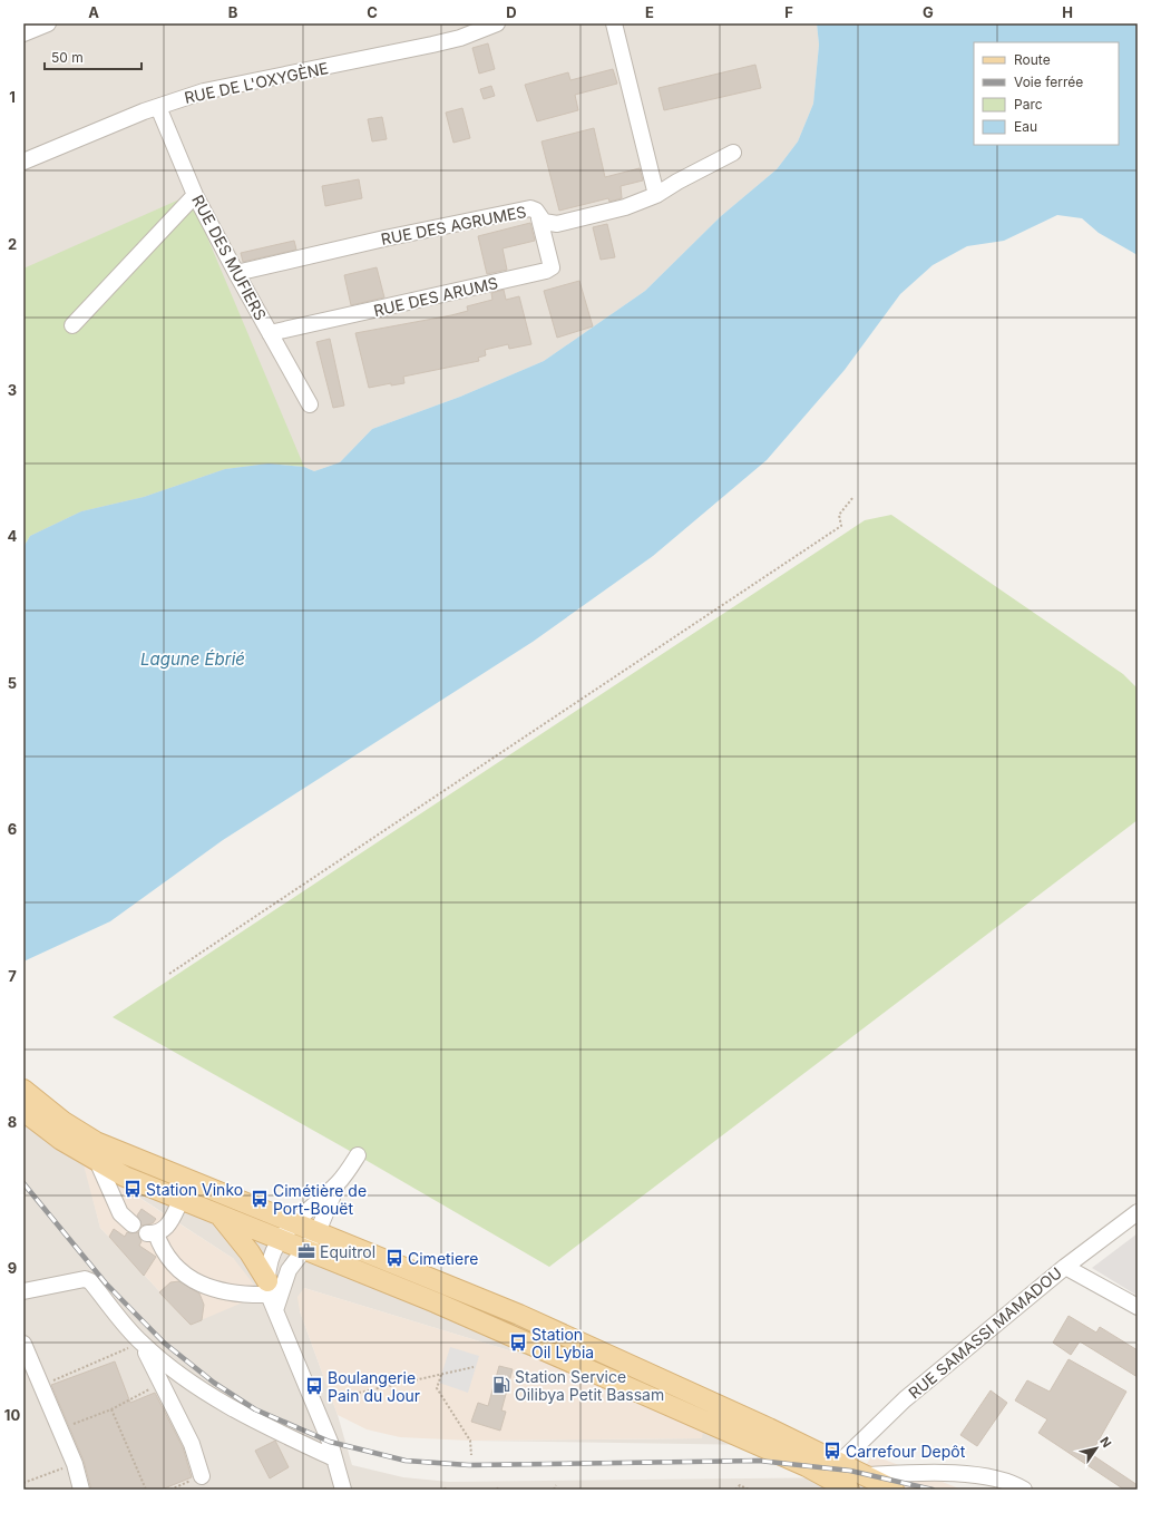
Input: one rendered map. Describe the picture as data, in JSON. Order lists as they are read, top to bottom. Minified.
{"streets":{"street":["RUE DE L'OXYGÈNE","RUE DES AGRUMES","RUE DES MUFIERS","RUE DES ARUMS","RUE SAMASSI MAMADOU"]},"crossings":[["RUE DE L'OXYGÈNE","RUE DES MUFIERS"],["RUE DES AGRUMES","RUE DES MUFIERS"],["RUE DES AGRUMES","RUE DES ARUMS"],["RUE DES MUFIERS","RUE DES ARUMS"]],"water":["Lagune Ébrié"],"places":{"bus stop":["Station Vinko","Cimétière de Port-Bouët","Cimetiere","Station Oil Lybia","Boulangerie Pain du Jour","Carrefour Depôt"],"office":["Equitrol"],"fuel station":["Station Service Oilibya Petit Bassam"]},"legend":["Route","Voie ferrée","Parc","Eau"],"scale_bar":"50 m","north":"top right","grid":{"columns":["A","B","C","D","E","F","G","H"],"rows":["1","2","3","4","5","6","7","8","9","10"]}}
